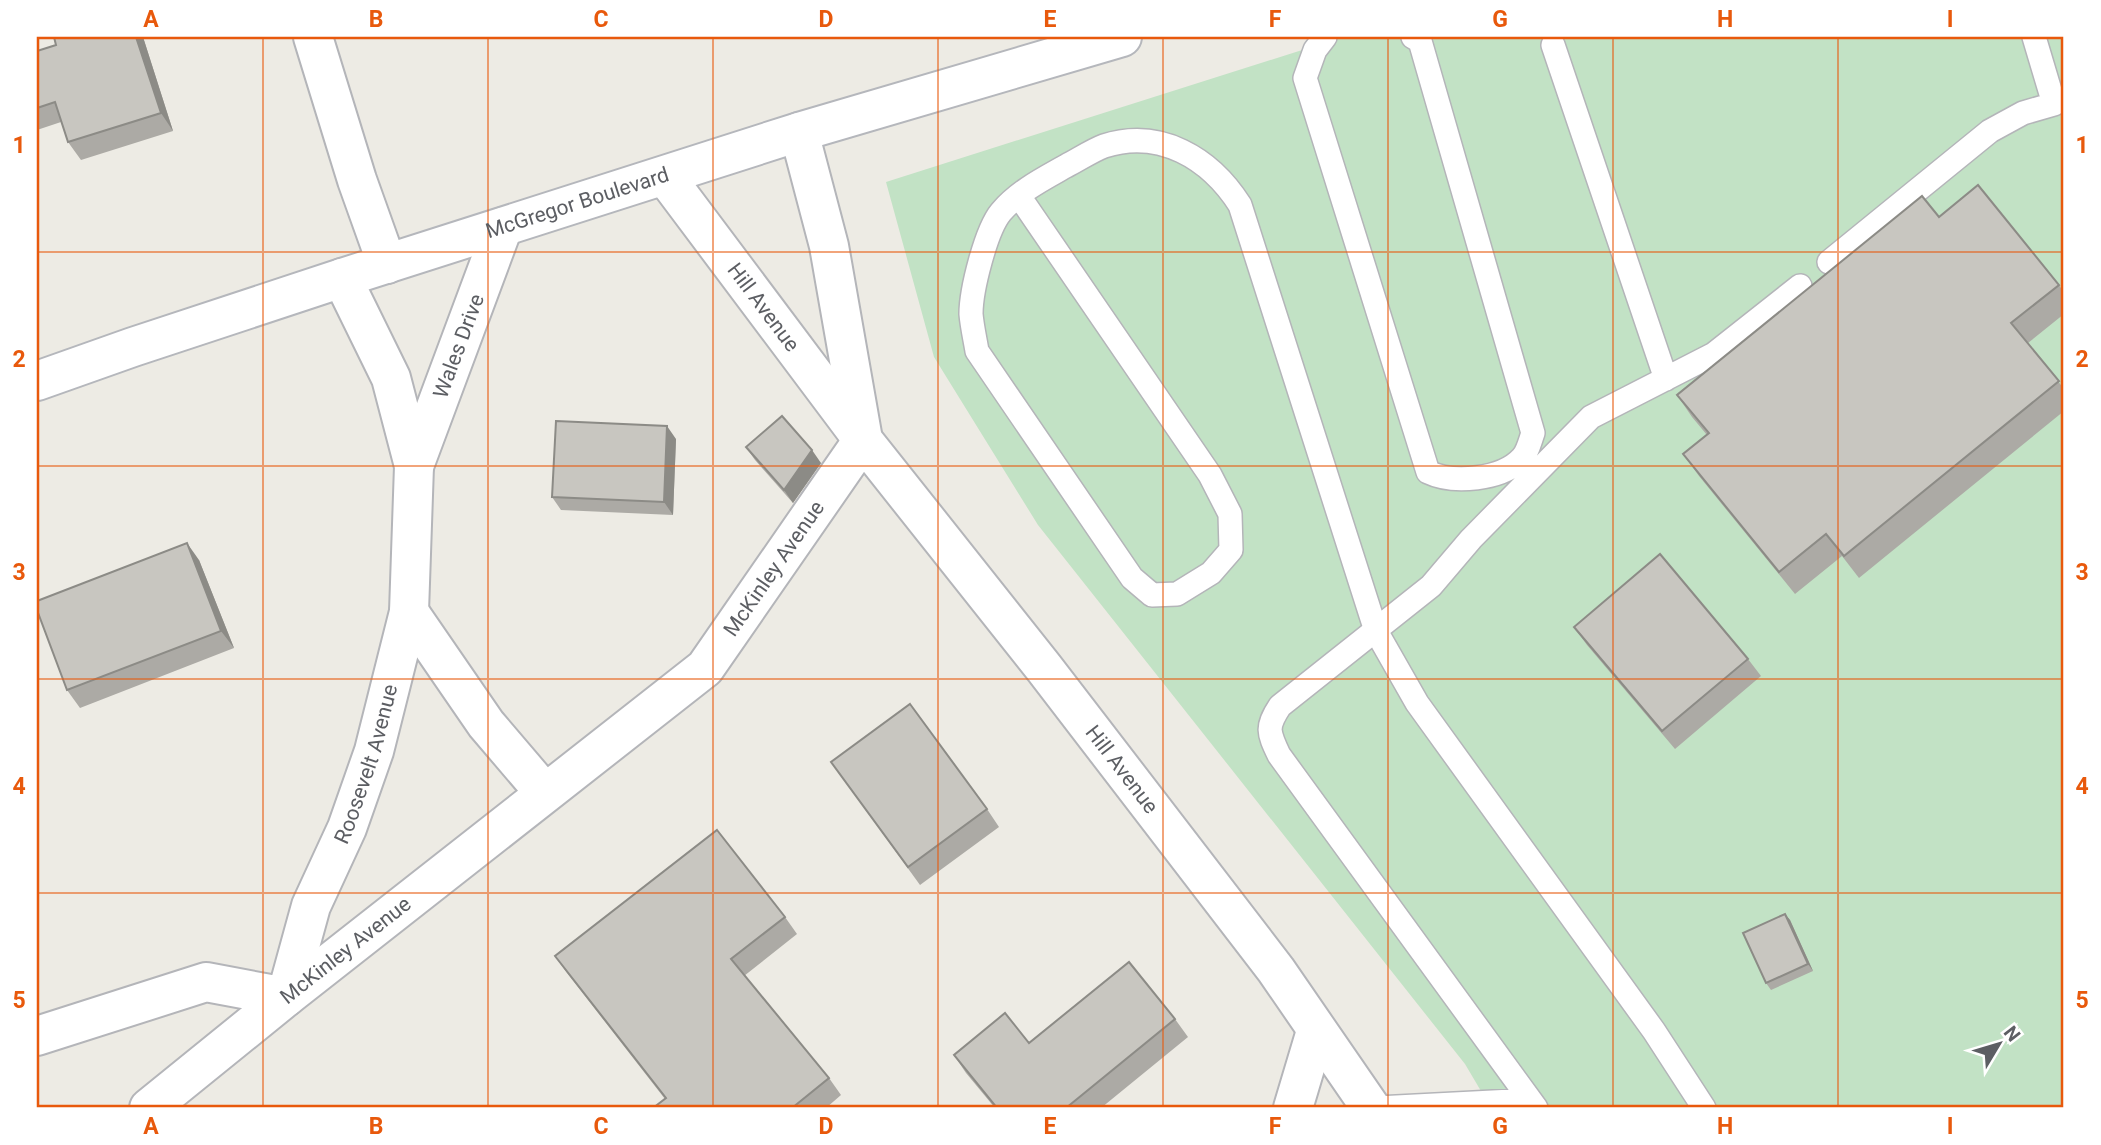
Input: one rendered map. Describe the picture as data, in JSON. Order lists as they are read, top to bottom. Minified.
{"streets":{"street":["McGregor Boulevard","Hill Avenue","Wales Drive","McKinley Avenue","Roosevelt Avenue"]},"crossings":[["McGregor Boulevard","Hill Avenue"],["McGregor Boulevard","Wales Drive"],["McGregor Boulevard","Roosevelt Avenue"],["Hill Avenue","McKinley Avenue"],["Wales Drive","Roosevelt Avenue"],["McKinley Avenue","Roosevelt Avenue"]],"north":"top right","grid":{"columns":["A","B","C","D","E","F","G","H","I"],"rows":["1","2","3","4","5"]}}
